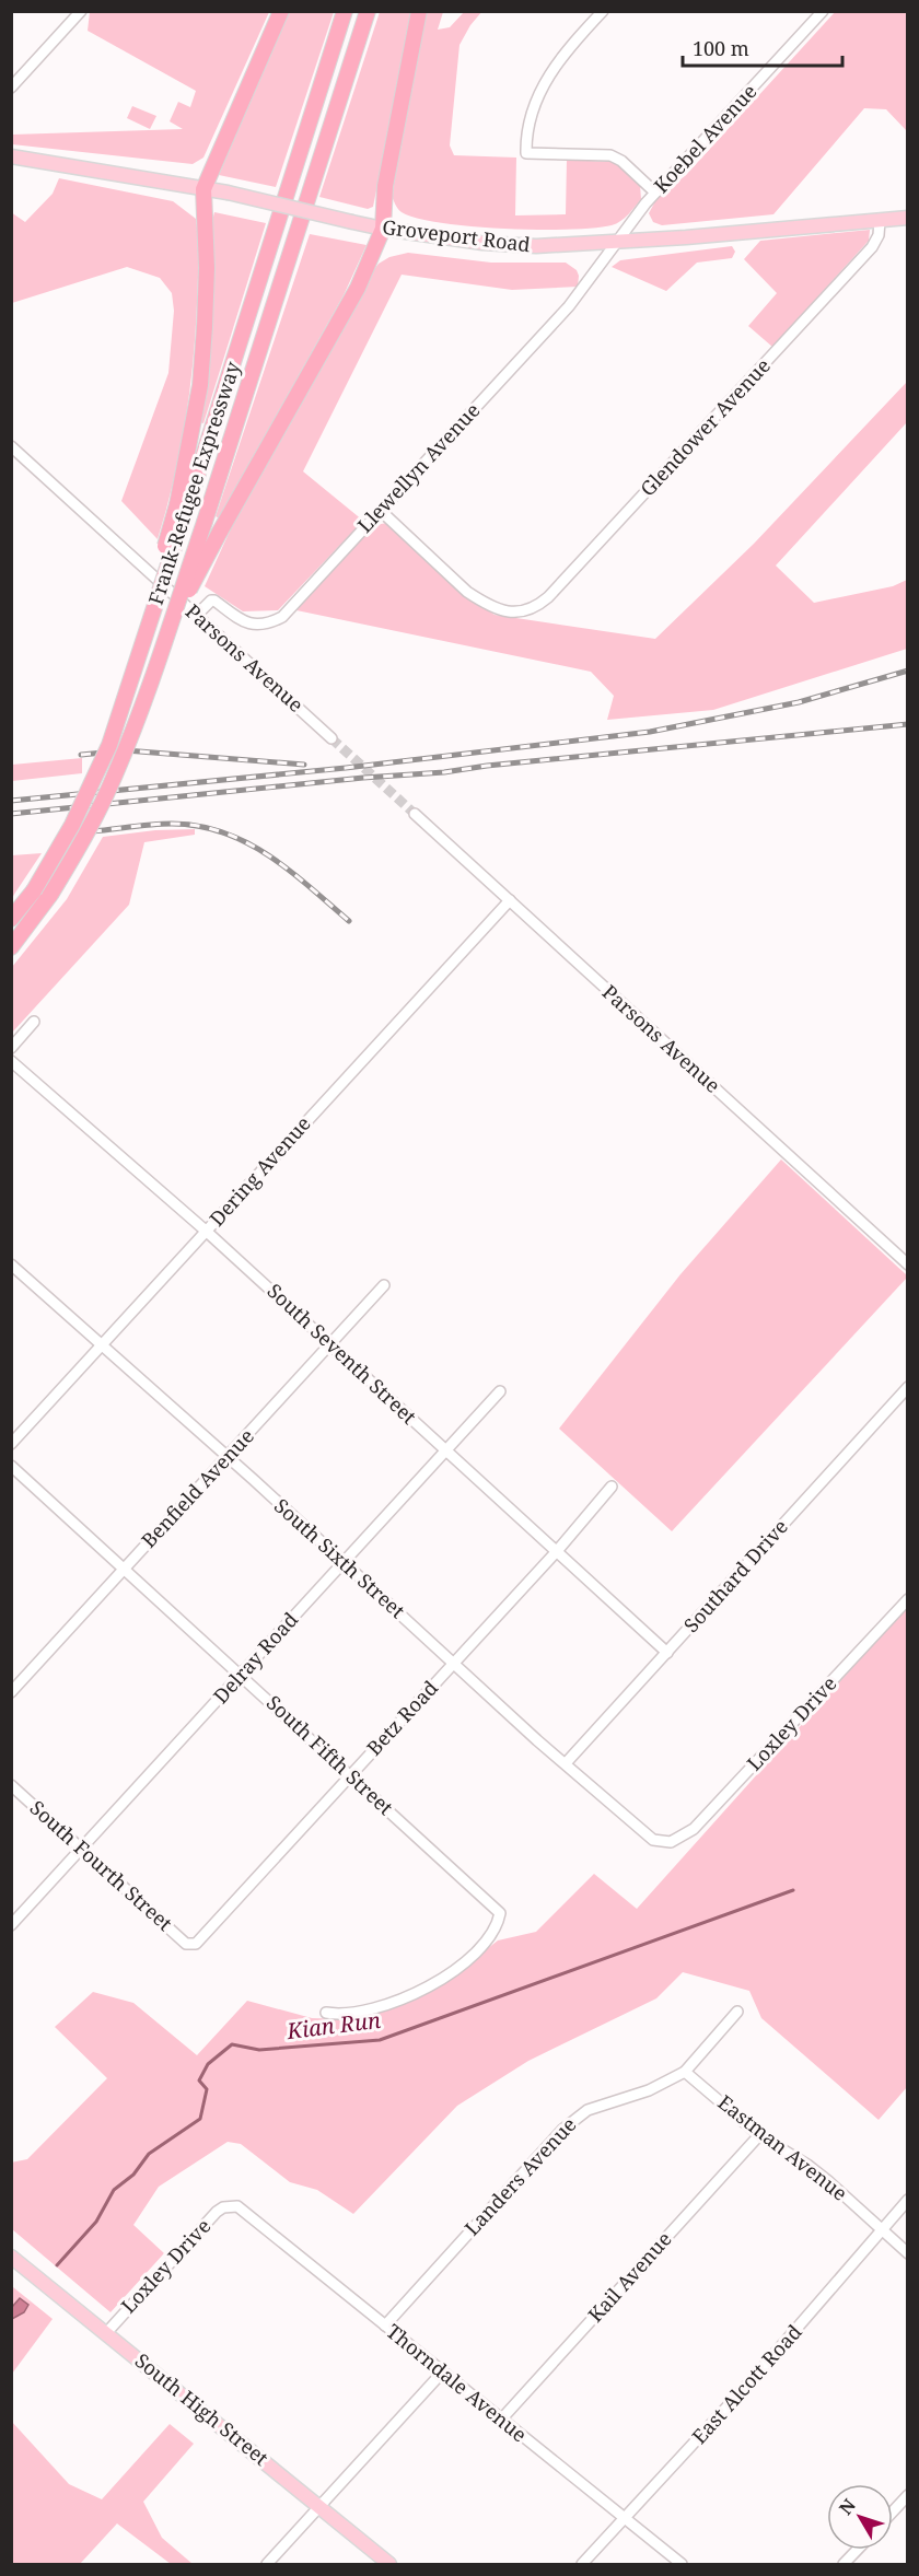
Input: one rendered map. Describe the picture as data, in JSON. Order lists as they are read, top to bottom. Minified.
{"streets":{"highway":["Frank-Refugee Expressway"],"main road":["Groveport Road","South High Street"],"street":["Koebel Avenue","Glendower Avenue","Llewellyn Avenue","Parsons Avenue","Dering Avenue","South Seventh Street","Benfield Avenue","South Sixth Street","Southard Drive","Delray Road","Betz Road","Loxley Drive","South Fifth Street","South Fourth Street","Eastman Avenue","Landers Avenue","Kail Avenue","Thorndale Avenue","East Alcott Road"]},"crossings":[["Koebel Avenue","Groveport Road"],["Koebel Avenue","Llewellyn Avenue"],["Groveport Road","Glendower Avenue"],["Groveport Road","Llewellyn Avenue"],["Glendower Avenue","Llewellyn Avenue"],["Llewellyn Avenue","Parsons Avenue"],["Parsons Avenue","Dering Avenue"],["Dering Avenue","South Seventh Street"],["Dering Avenue","South Sixth Street"],["South Seventh Street","Benfield Avenue"],["South Seventh Street","Southard Drive"],["South Seventh Street","Delray Road"],["South Seventh Street","Betz Road"],["Benfield Avenue","South Sixth Street"],["Benfield Avenue","South Fifth Street"],["South Sixth Street","Southard Drive"],["South Sixth Street","Delray Road"],["South Sixth Street","Betz Road"],["South Sixth Street","Loxley Drive"],["Delray Road","South Fifth Street"],["Delray Road","South Fourth Street"],["Betz Road","South Fifth Street"],["Betz Road","South Fourth Street"],["Loxley Drive","Thorndale Avenue"],["Loxley Drive","South High Street"],["Eastman Avenue","Landers Avenue"],["Eastman Avenue","Kail Avenue"],["Eastman Avenue","East Alcott Road"],["Landers Avenue","Thorndale Avenue"],["Kail Avenue","Thorndale Avenue"],["Thorndale Avenue","East Alcott Road"]],"water":["Kian Run"],"scale_bar":"100 m","north":"top left"}
